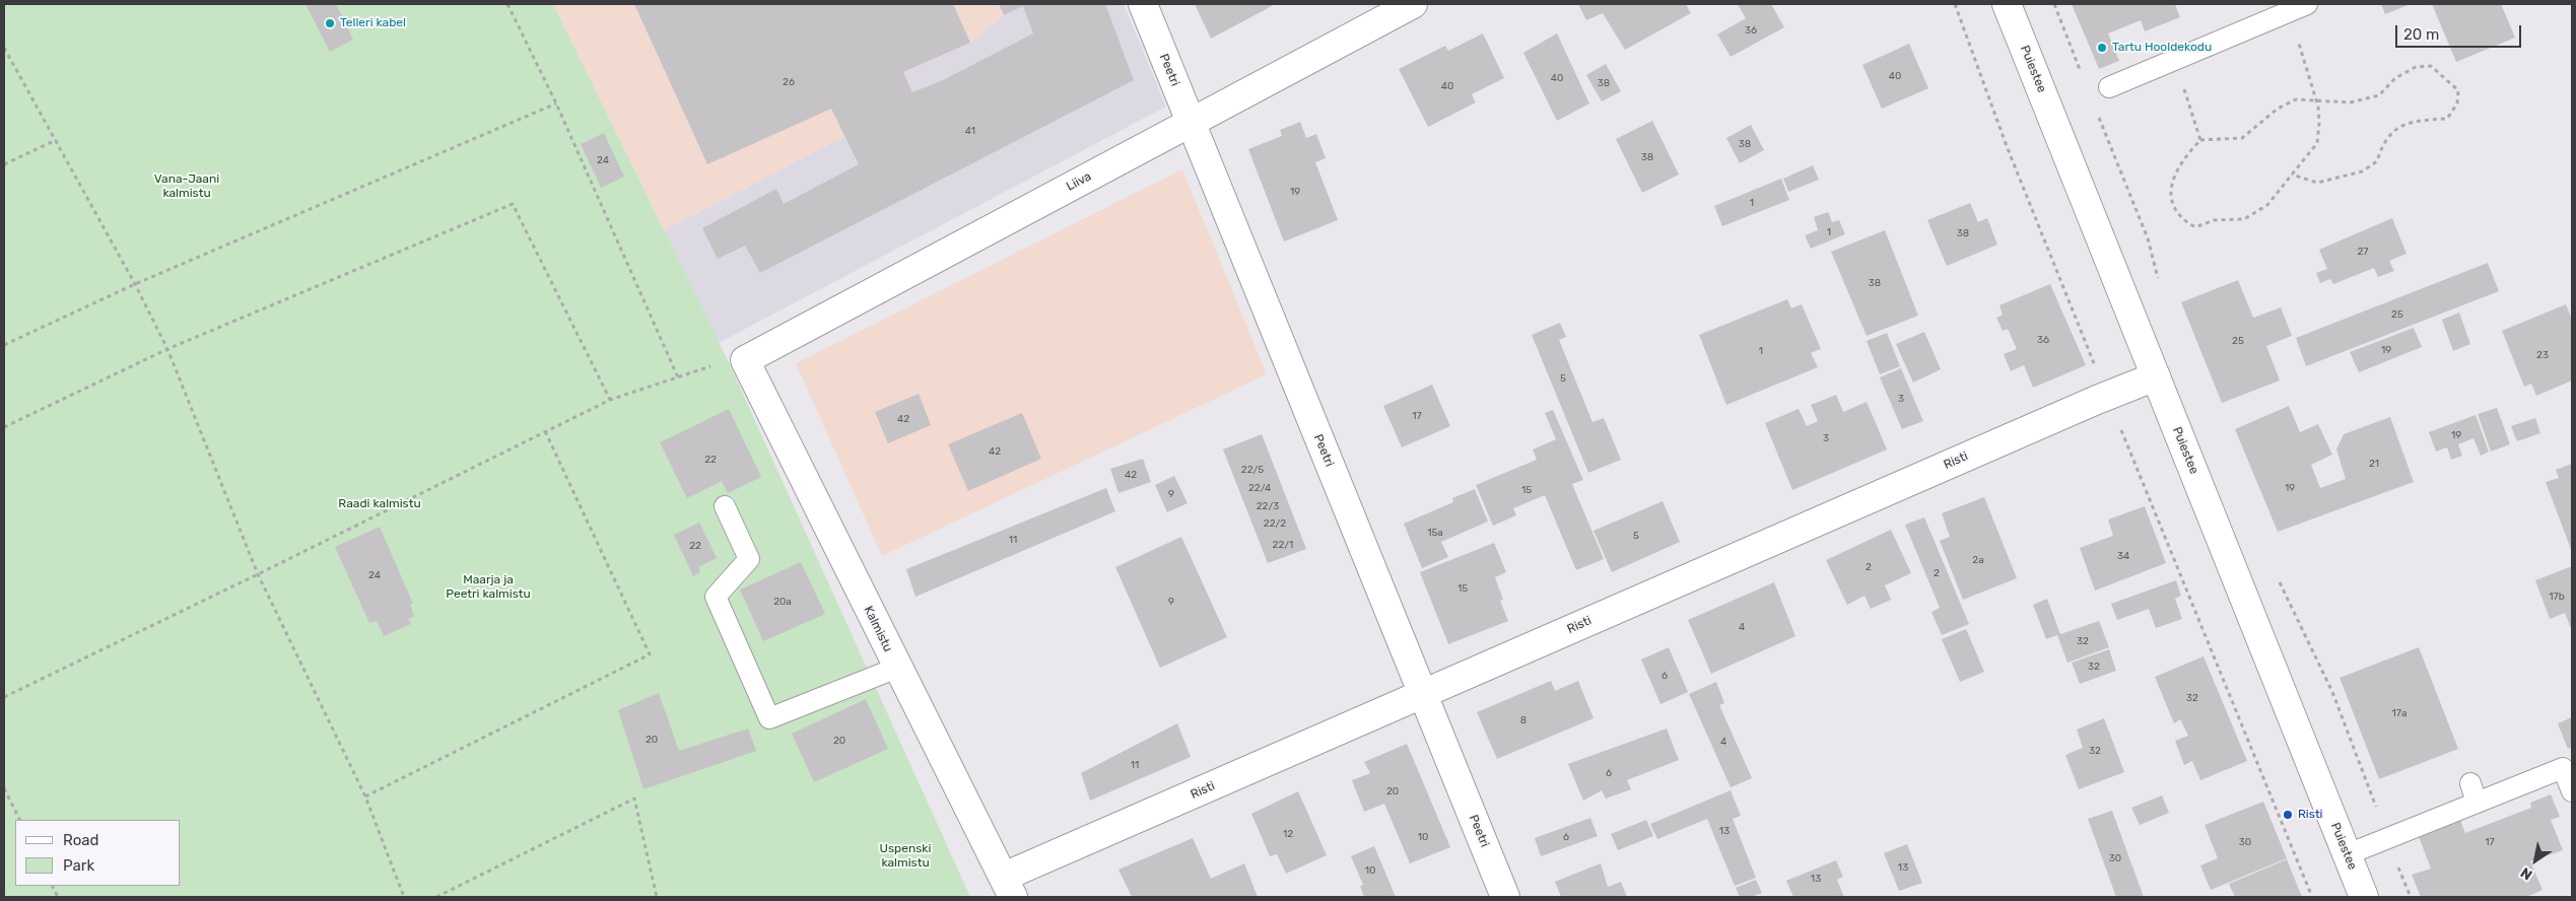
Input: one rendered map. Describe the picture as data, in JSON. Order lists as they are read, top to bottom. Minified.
{"streets":{"main road":["Puiestee","Peetri","Liiva","Risti","Kalmistu"]},"crossings":[["Puiestee","Risti"],["Peetri","Liiva"],["Peetri","Risti"],["Liiva","Kalmistu"],["Risti","Kalmistu"]],"parks":["Vana-Jaani kalmistu","Raadi kalmistu","Maarja ja Peetri kalmistu","Uspenski kalmistu"],"places":["Telleri kabel","Tartu Hooldekodu","Risti"],"house_numbers":["36","40","40","26","38","40","41","38","38","24","19","1","1","38","27","38","25","36","25","19","1","23","5","3","17","42","19","3","42","22","21","22/5","42","22/4","19","15","9","22/3","22/2","15a","5","11","22/1","22","34","2a","2","2","24","15","17b","20a","9","4","32","32","6","32","17a","8","20","20","4","32","11","6","20","13","12","10","6","30","17","30","13","10","13"],"legend":["Road","Park"],"scale_bar":"20 m","north":"bottom left"}
